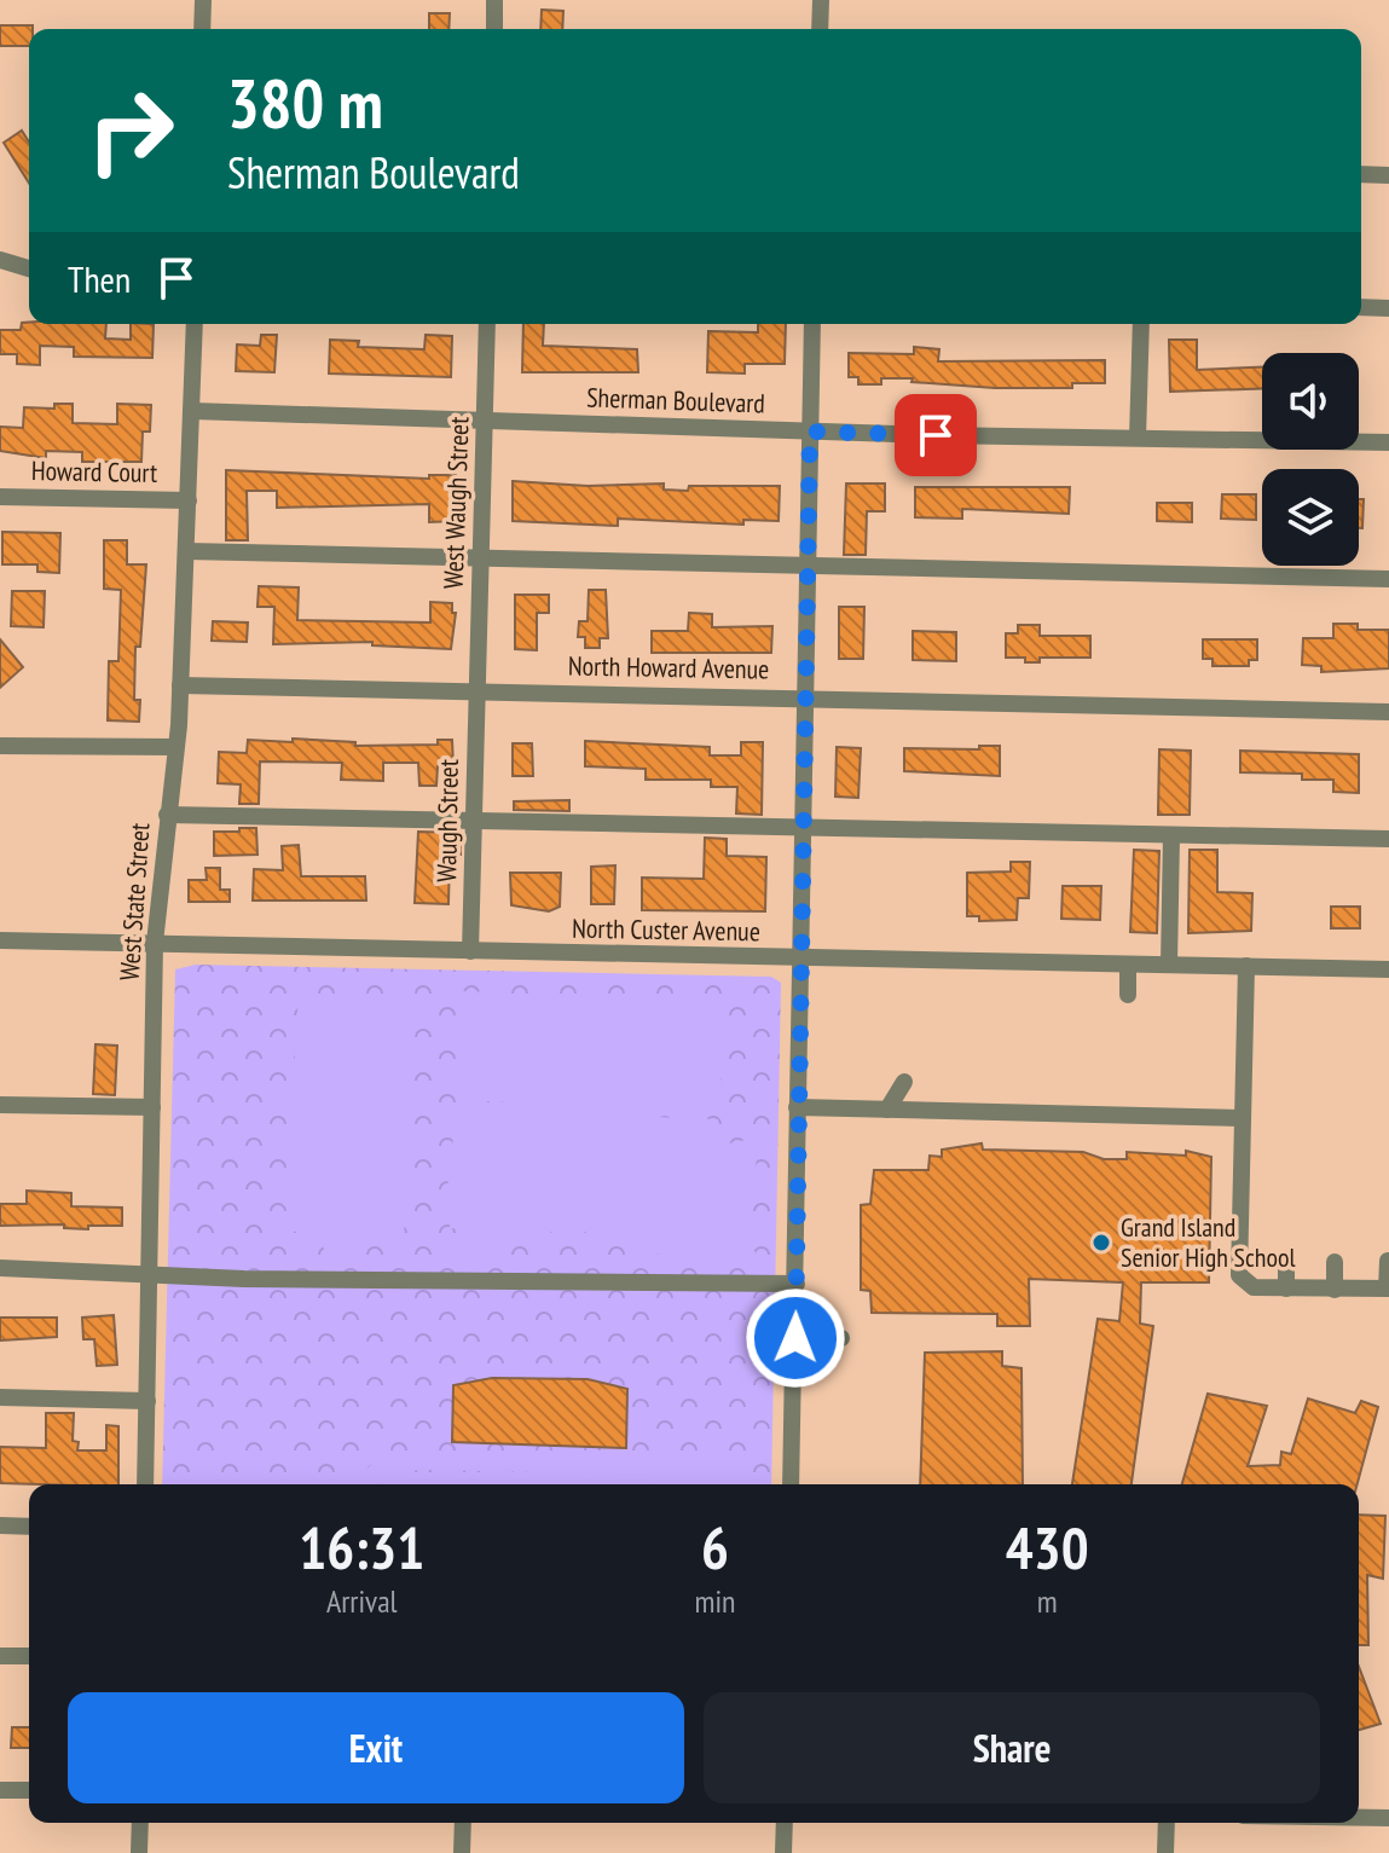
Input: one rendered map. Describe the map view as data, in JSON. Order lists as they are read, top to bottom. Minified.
{"streets":{"street":["Sherman Boulevard","Howard Court","West Waugh Street","North Howard Avenue","Waugh Street","West State Street","North Custer Avenue"]},"crossings":[["Sherman Boulevard","West Waugh Street"],["Sherman Boulevard","West State Street"],["Howard Court","West State Street"],["West Waugh Street","North Howard Avenue"],["West Waugh Street","Waugh Street"],["North Howard Avenue","Waugh Street"],["North Howard Avenue","West State Street"],["Waugh Street","North Custer Avenue"],["West State Street","North Custer Avenue"]],"places":["Grand Island Senior High School"],"page":{"turn":["380 m","Sherman Boulevard"],"then":"Then","eta":["16:31","Arrival","6","min","430","m"],"buttons":["Exit","Share"]}}
